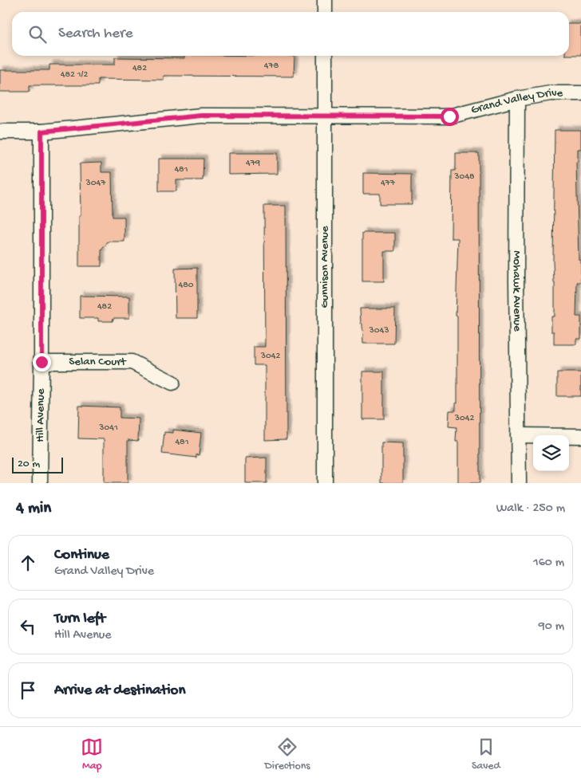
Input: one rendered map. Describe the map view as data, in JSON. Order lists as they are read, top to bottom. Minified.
{"streets":{"street":["Grand Valley Drive","Gunnison Avenue","Mohawk Avenue","Selan Court","Hill Avenue"]},"crossings":[["Grand Valley Drive","Gunnison Avenue"],["Grand Valley Drive","Mohawk Avenue"],["Grand Valley Drive","Hill Avenue"],["Selan Court","Hill Avenue"]],"house_numbers":["478","482","482 1/2","479","481","3048","3047","477","480","482","3043","3042","3042","3041","481"],"scale_bar":"20 m","page":{"search":"Search here","scale":"20 m","heading":["4 min","Walk · 250 m"],"list":[["Continue","Grand Valley Drive","160 m"],["Turn left","Hill Avenue","90 m"],"Arrive at destination"],"nav":["Map","Directions","Saved"]}}
